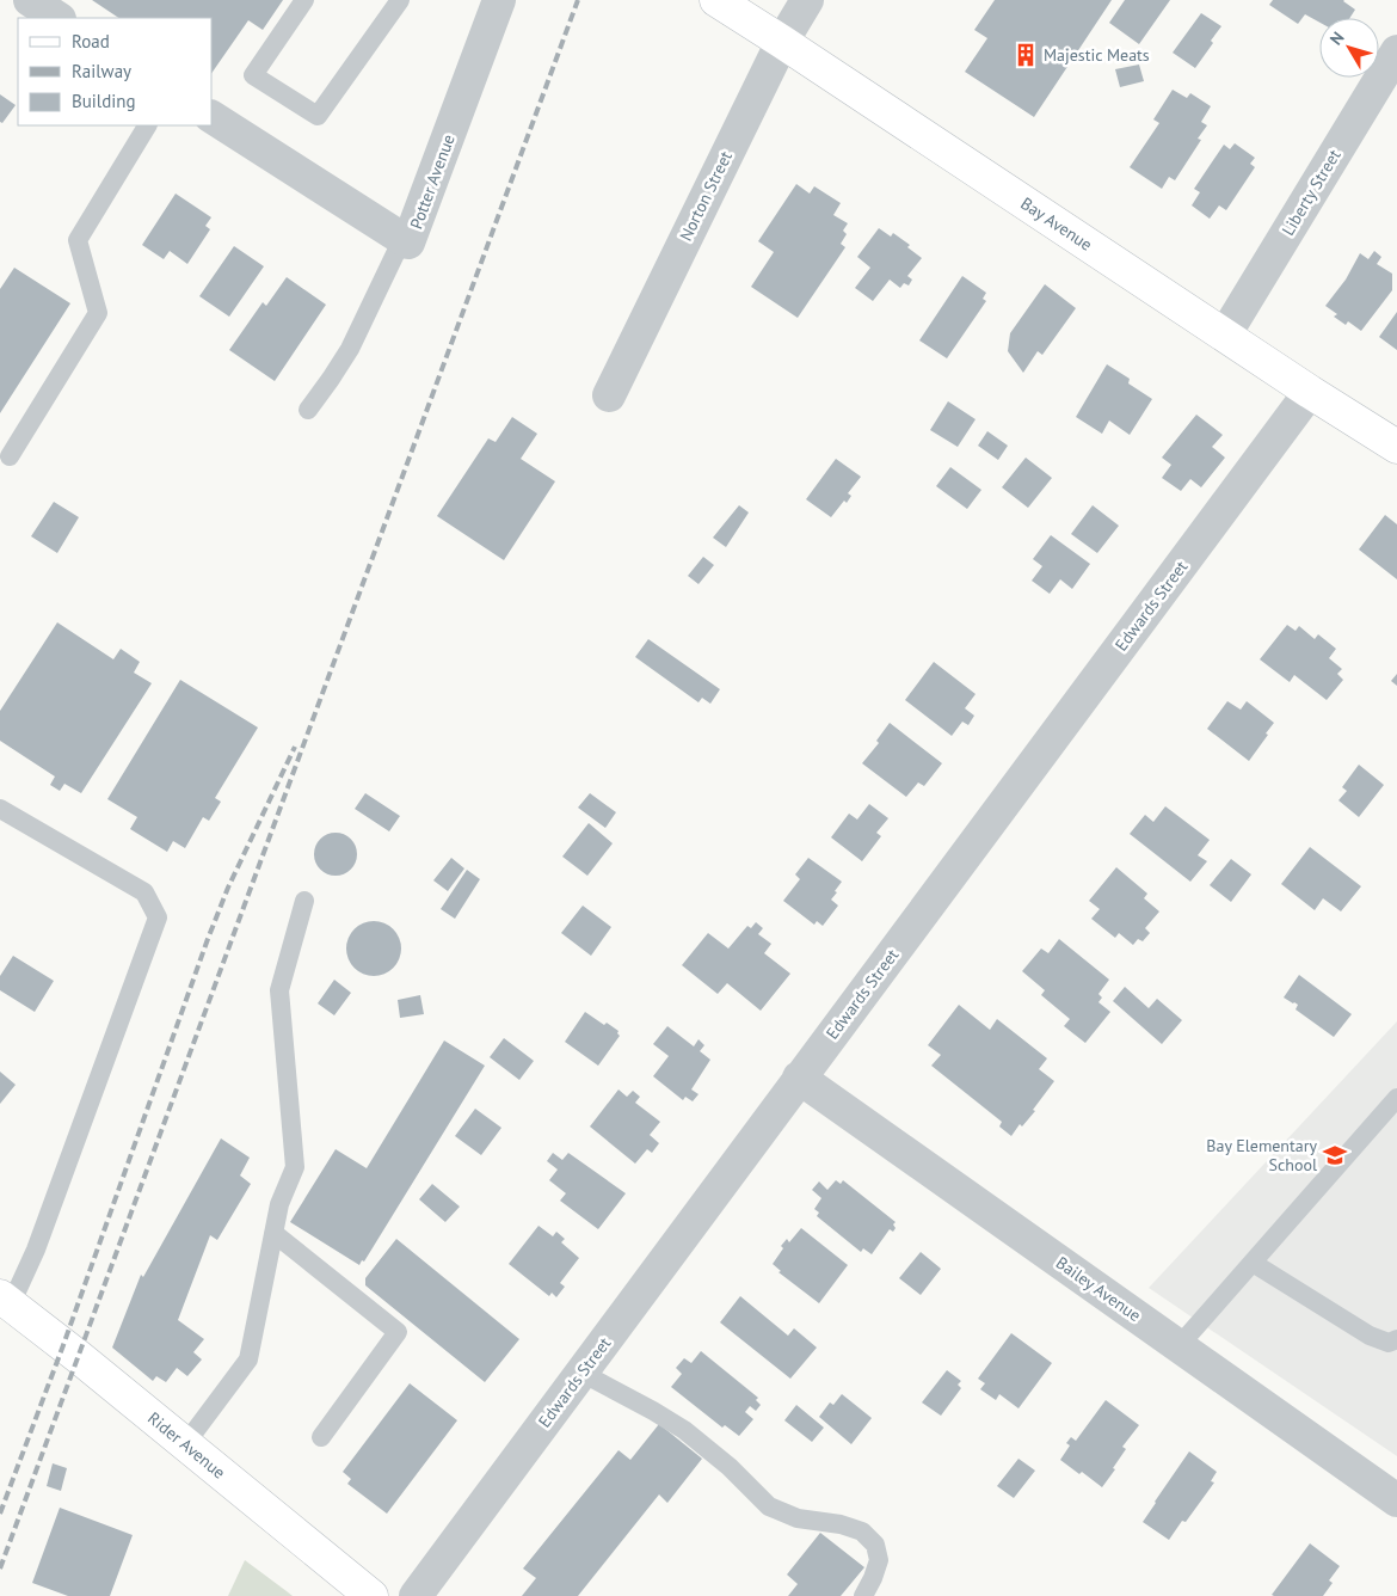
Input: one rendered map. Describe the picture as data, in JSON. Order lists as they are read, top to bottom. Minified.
{"streets":{"street":["Potter Avenue","Liberty Street","Norton Street","Bay Avenue","Edwards Street","Bailey Avenue","Rider Avenue"]},"crossings":[["Liberty Street","Bay Avenue"],["Norton Street","Bay Avenue"],["Bay Avenue","Edwards Street"],["Edwards Street","Bailey Avenue"]],"places":{"building":["Majestic Meats"],"school or university":["Bay Elementary School"]},"legend":["Road","Railway","Building"],"north":"top left"}
